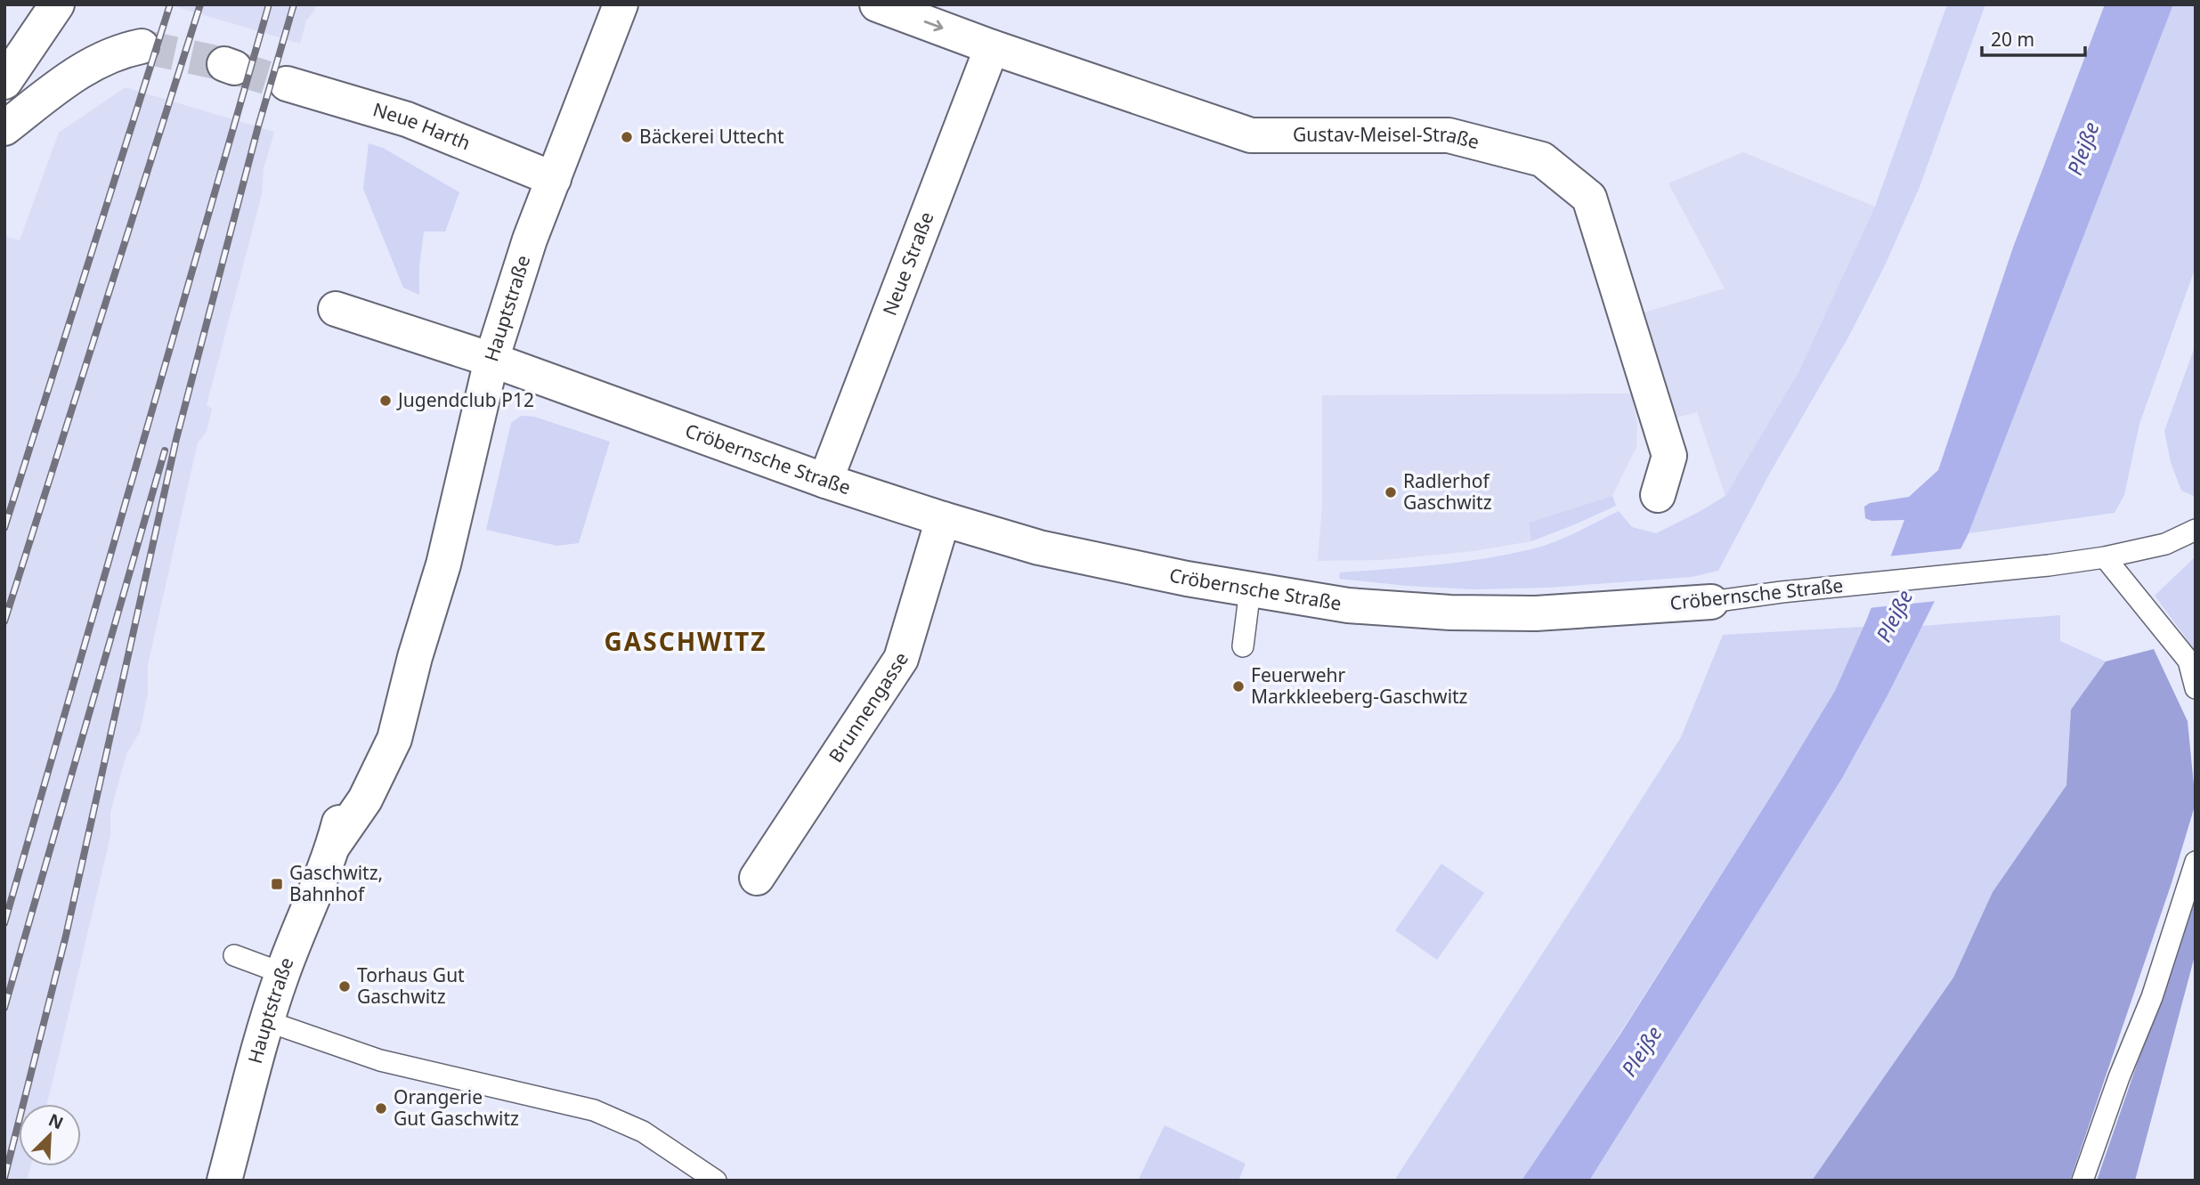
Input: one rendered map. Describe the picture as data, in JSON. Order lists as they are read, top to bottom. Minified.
{"streets":{"street":["Neue Harth","Gustav-Meisel-Straße","Neue Straße","Hauptstraße","Cröbernsche Straße","Brunnengasse"]},"crossings":[["Neue Harth","Hauptstraße"],["Gustav-Meisel-Straße","Neue Straße"],["Neue Straße","Cröbernsche Straße"],["Hauptstraße","Cröbernsche Straße"],["Cröbernsche Straße","Brunnengasse"]],"districts":["GASCHWITZ"],"water":["Pleiße"],"places":{"other":["Bäckerei Uttecht","Jugendclub P12","Radlerhof Gaschwitz","Feuerwehr Markkleeberg-Gaschwitz","Torhaus Gut Gaschwitz","Orangerie Gut Gaschwitz"],"transit":["Gaschwitz, Bahnhof"]},"scale_bar":"20 m","north":"top right"}
